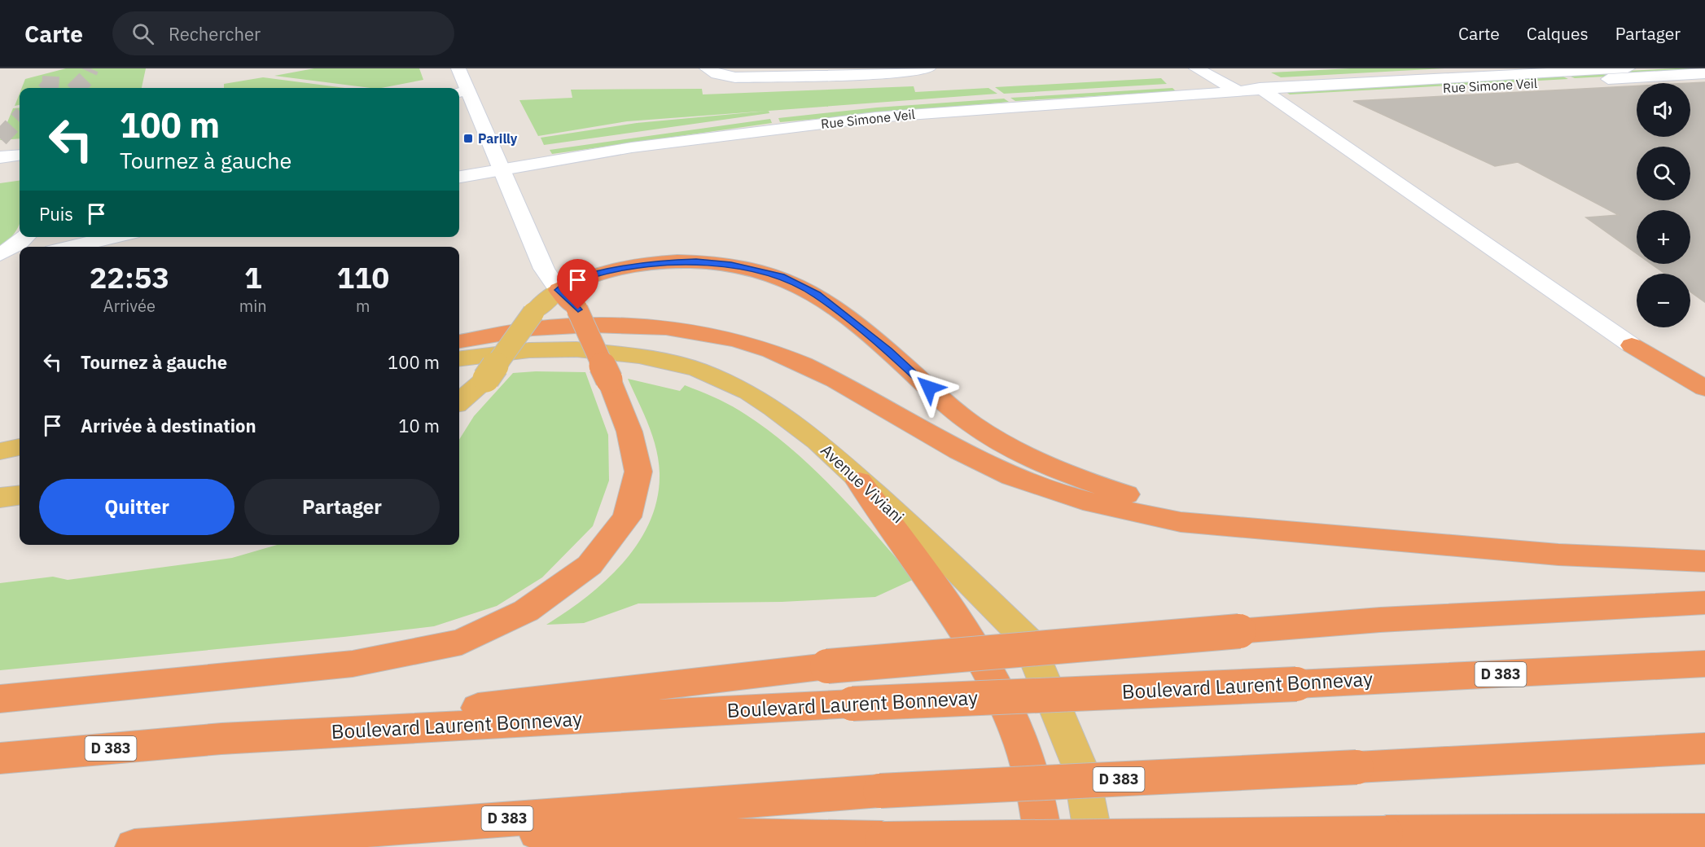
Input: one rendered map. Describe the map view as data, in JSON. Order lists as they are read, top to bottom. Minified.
{"streets":{"highway":["D 383","Boulevard Laurent Bonnevay"],"main road":["Avenue Viviani"],"street":["Rue Simone Veil"]},"places":{"transit":["Parilly"]},"page":{"header":"Carte","search":"Rechercher","nav":["Carte","Calques","Partager"],"map_buttons":["+","−"],"turn":["100 m","Tournez à gauche"],"then":"Puis","eta":["22:53","Arrivée","1","min","110","m"],"list":[{"name":"Tournez à gauche","value":"100 m"},{"name":"Arrivée à destination","value":"10 m"}],"buttons":["Quitter","Partager"]}}
